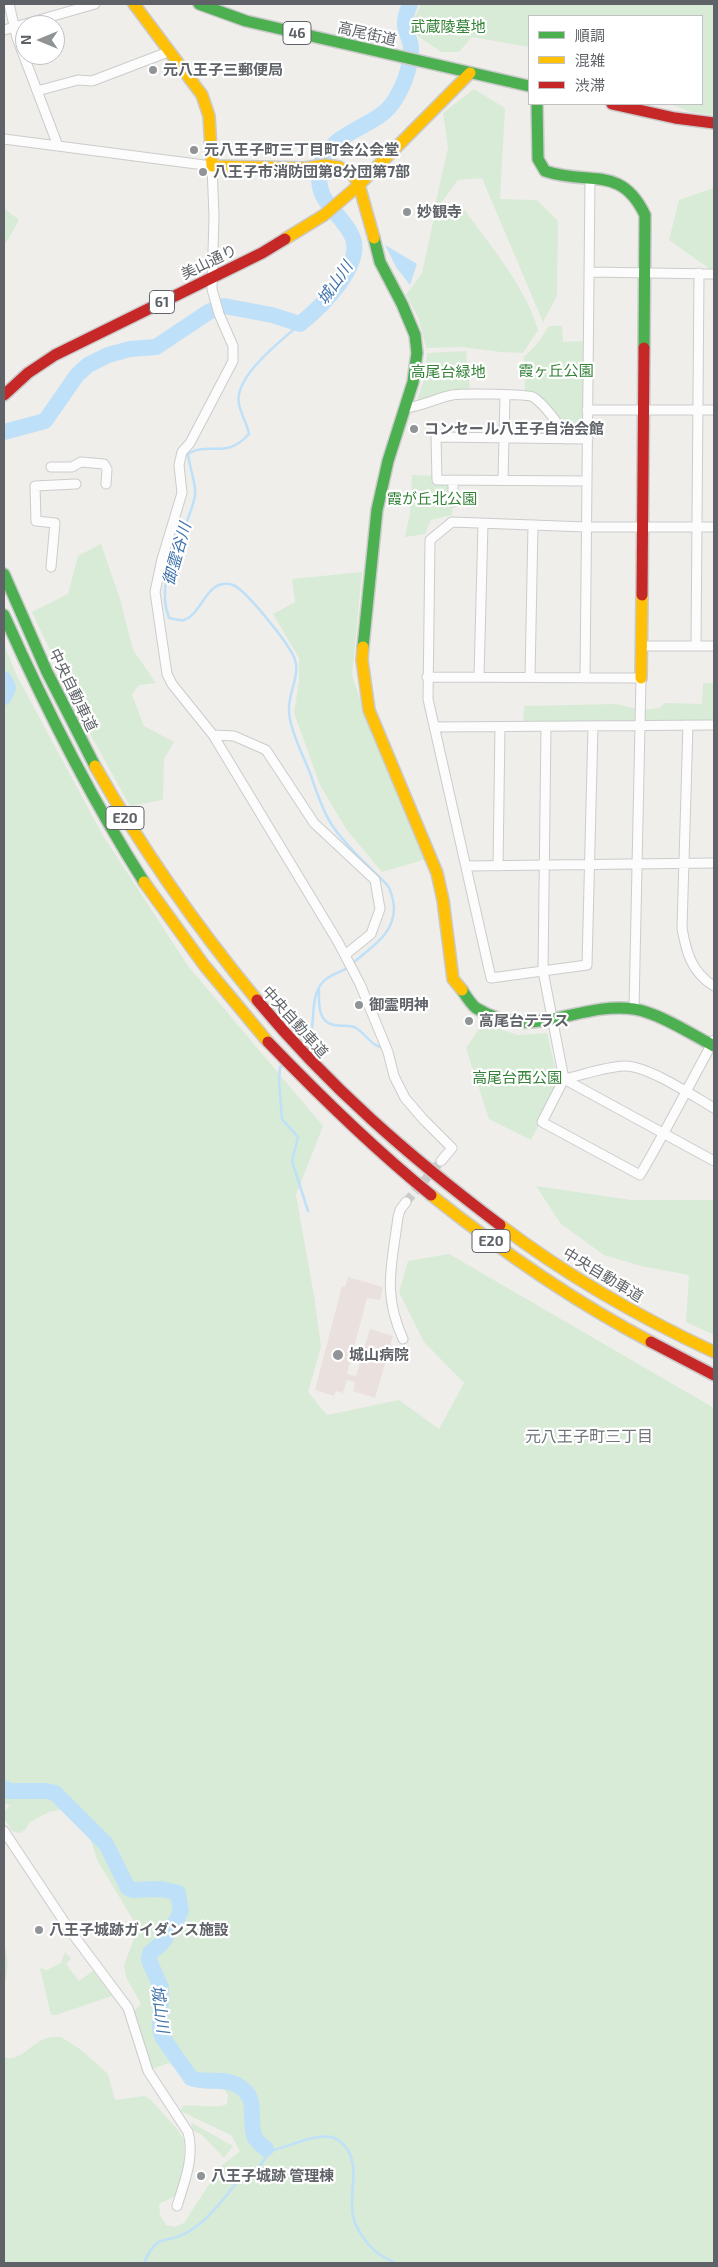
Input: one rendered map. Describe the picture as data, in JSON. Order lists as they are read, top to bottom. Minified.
{"streets":{"main road":["46","高尾街道","美山通り","61","中央自動車道","E20"]},"crossings":[["高尾街道","61"],["美山通り","61"]],"districts":["元八王子町三丁目"],"water":["城山川","御霊谷川"],"parks":["武蔵陵墓地","霞ヶ丘公園","高尾台緑地","霞が丘北公園","高尾台西公園"],"places":["元八王子三郵便局","元八王子町三丁目町会公会堂","八王子市消防団第8分団第7部","妙観寺","コンセール八王子自治会館","御霊明神","高尾台テラス","城山病院","八王子城跡ガイダンス施設","八王子城跡 管理棟"],"legend":["順調","混雑","渋滞"],"north":"left"}
